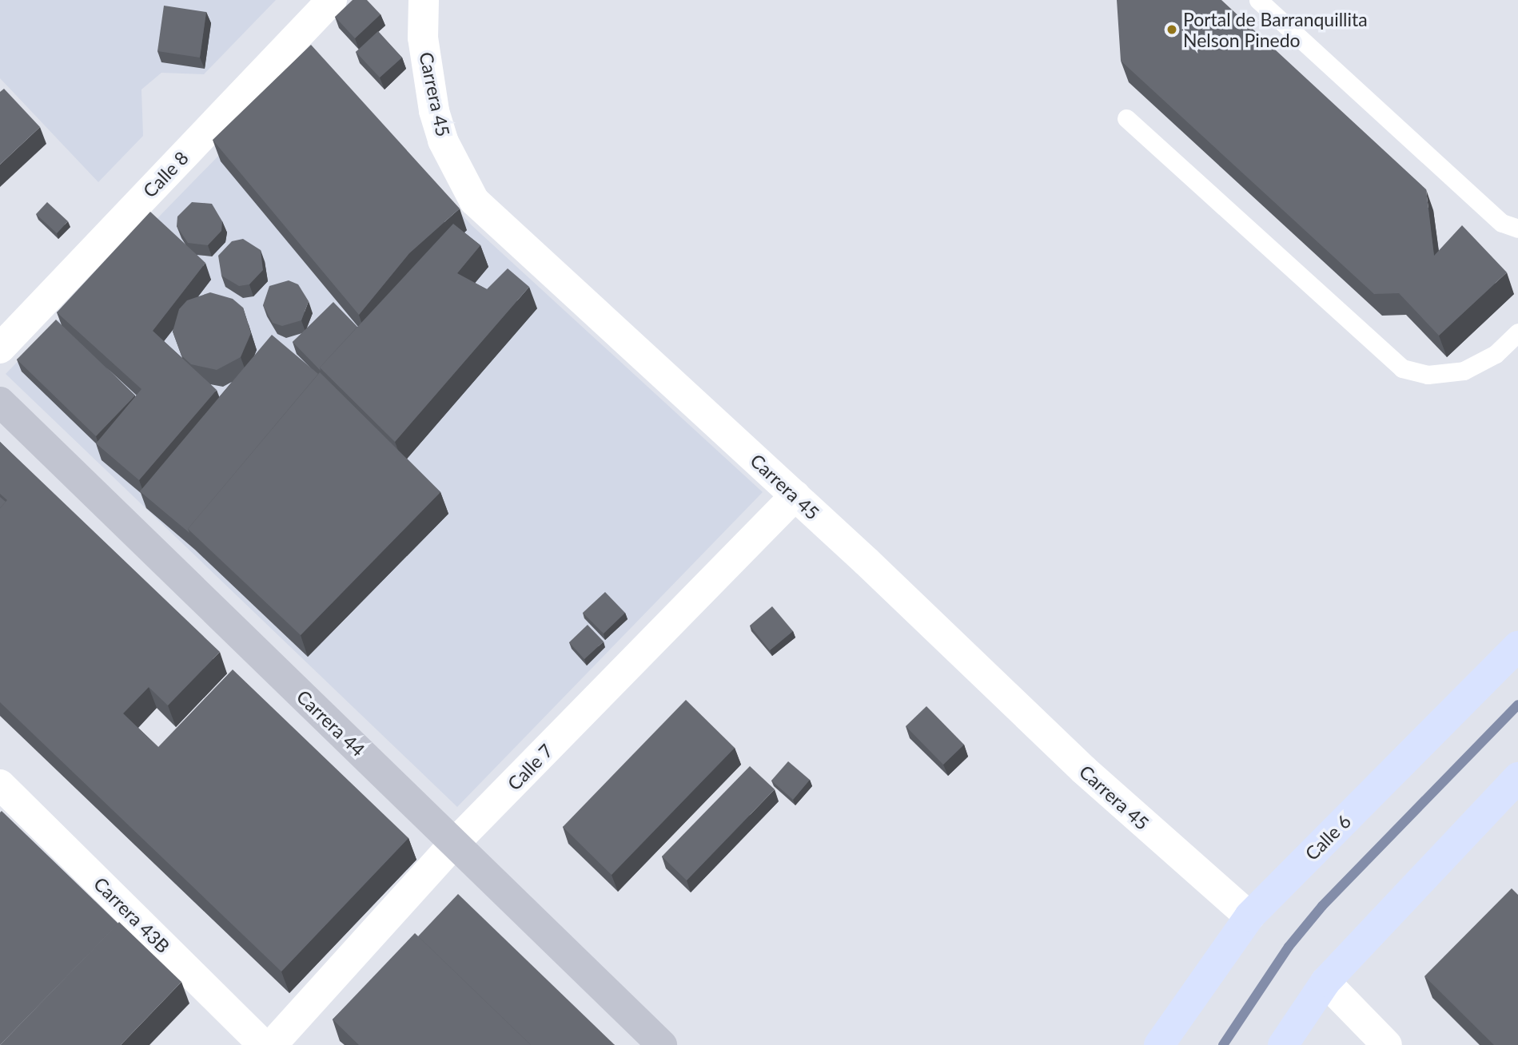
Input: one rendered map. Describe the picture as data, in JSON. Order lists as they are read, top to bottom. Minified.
{"streets":{"main road":["Calle 6"],"street":["Carrera 45","Calle 8","Carrera 44","Calle 7","Carrera 43B"]},"crossings":[["Carrera 45","Calle 7"],["Carrera 45","Calle 6"],["Carrera 44","Calle 7"]],"places":["Portal de Barranquillita Nelson Pinedo"]}
